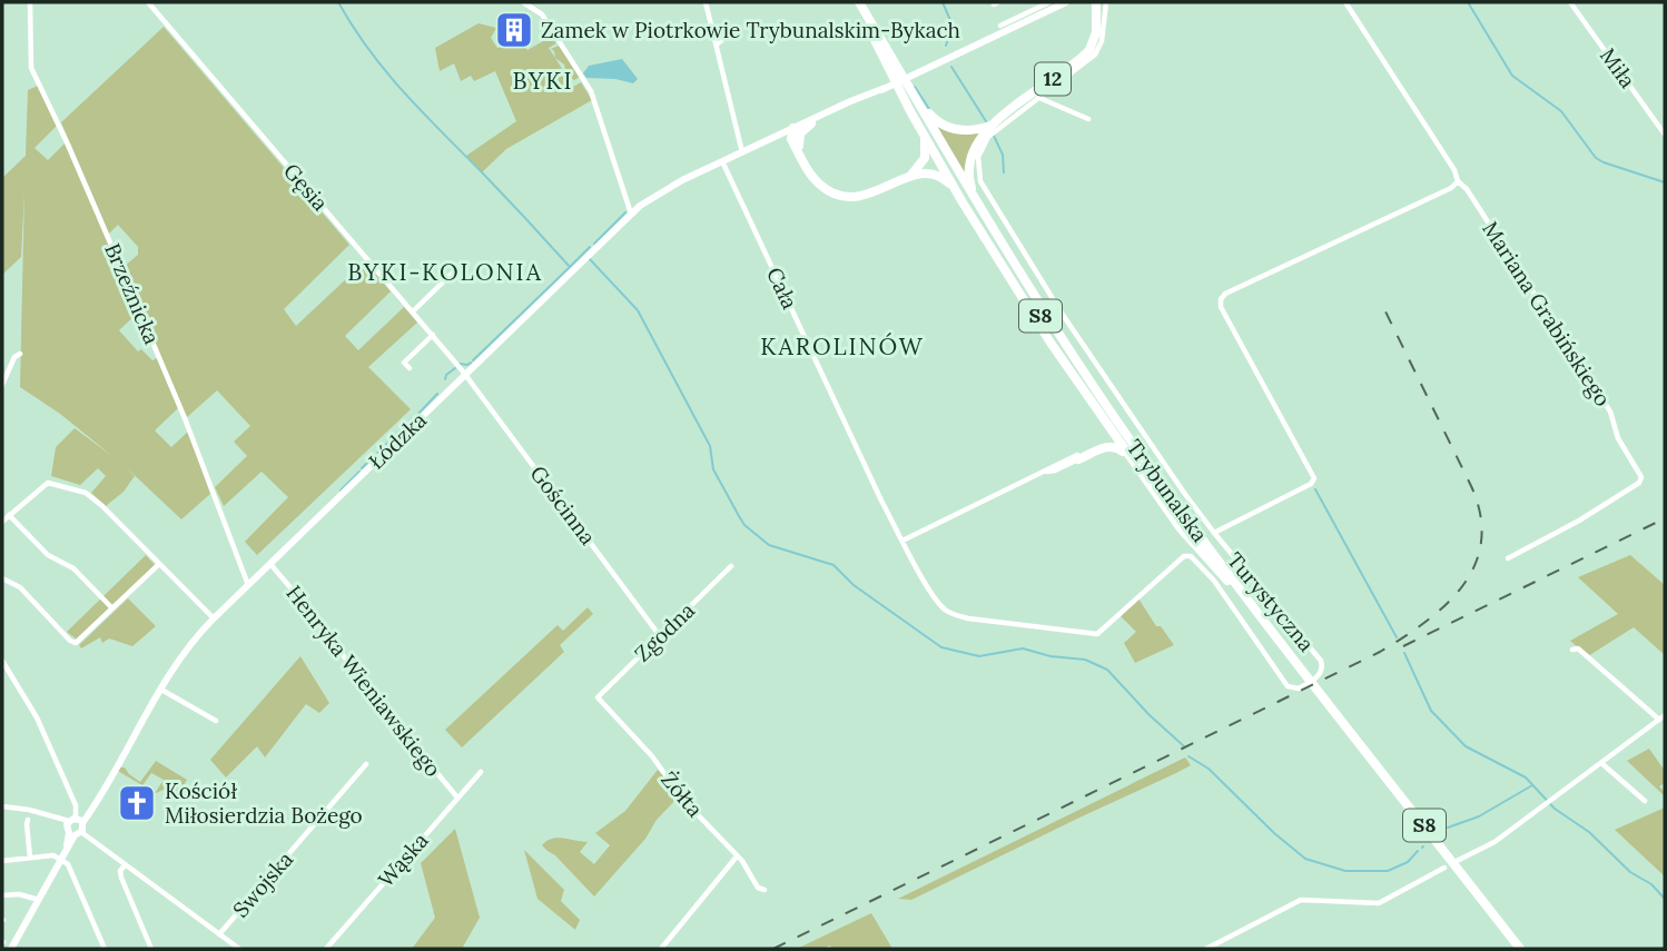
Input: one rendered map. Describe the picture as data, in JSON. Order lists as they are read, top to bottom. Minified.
{"streets":{"highway":["12","S8","Trybunalska"],"main road":["Łódzka"],"street":["Miła","Gęsia","Cała","Brzeźnicka","Mariana Grabińskiego","Gościnna","Turystyczna","Zgodna","Henryka Wieniawskiego","Żółta","Wąska","Swojska"]},"crossings":[["12","Trybunalska"],["Gęsia","Łódzka"],["Gęsia","Gościnna"],["Cała","Łódzka"],["Cała","Turystyczna"],["Brzeźnicka","Łódzka"],["Mariana Grabińskiego","Turystyczna"],["Łódzka","Gościnna"],["Łódzka","Henryka Wieniawskiego"],["Gościnna","Zgodna"],["Zgodna","Żółta"],["Henryka Wieniawskiego","Wąska"]],"districts":["BYKI","BYKI-KOLONIA","KAROLINÓW"],"places":{"building":["Zamek w Piotrkowie Trybunalskim-Bykach"],"church":["Kościół Miłosierdzia Bożego"]}}
